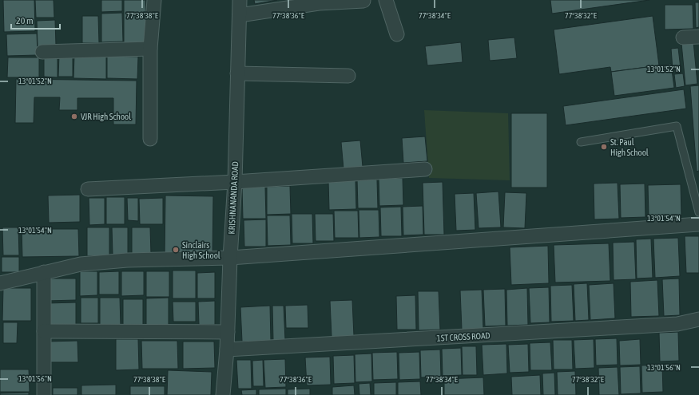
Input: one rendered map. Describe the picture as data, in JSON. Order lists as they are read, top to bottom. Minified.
{"streets":{"street":["KRISHNANANDA ROAD","1ST CROSS ROAD"]},"crossings":[["KRISHNANANDA ROAD","1ST CROSS ROAD"]],"places":["VJR High School","St. Paul High School","Sinclairs High School"],"scale_bar":"20 m","coordinates":["77°38'38\"E","77°38'36\"E","77°38'34\"E","77°38'32\"E","13°01'52\"N","13°01'54\"N","13°01'56\"N"]}
